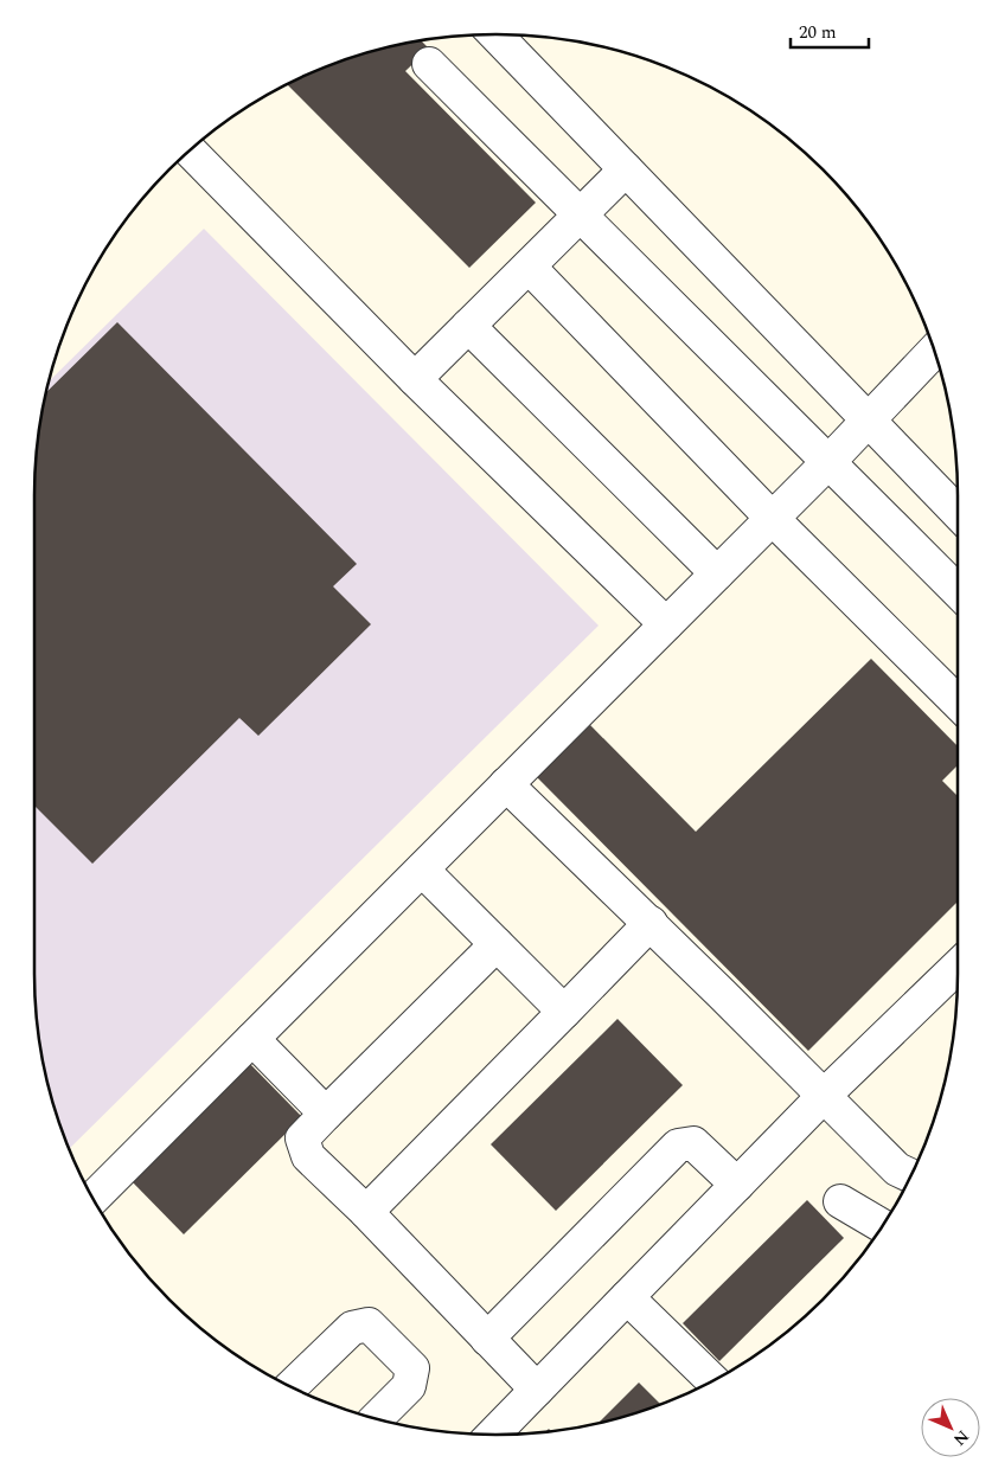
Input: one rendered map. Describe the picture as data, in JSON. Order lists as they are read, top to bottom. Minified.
{"scale_bar":"20 m","north":"bottom right"}
